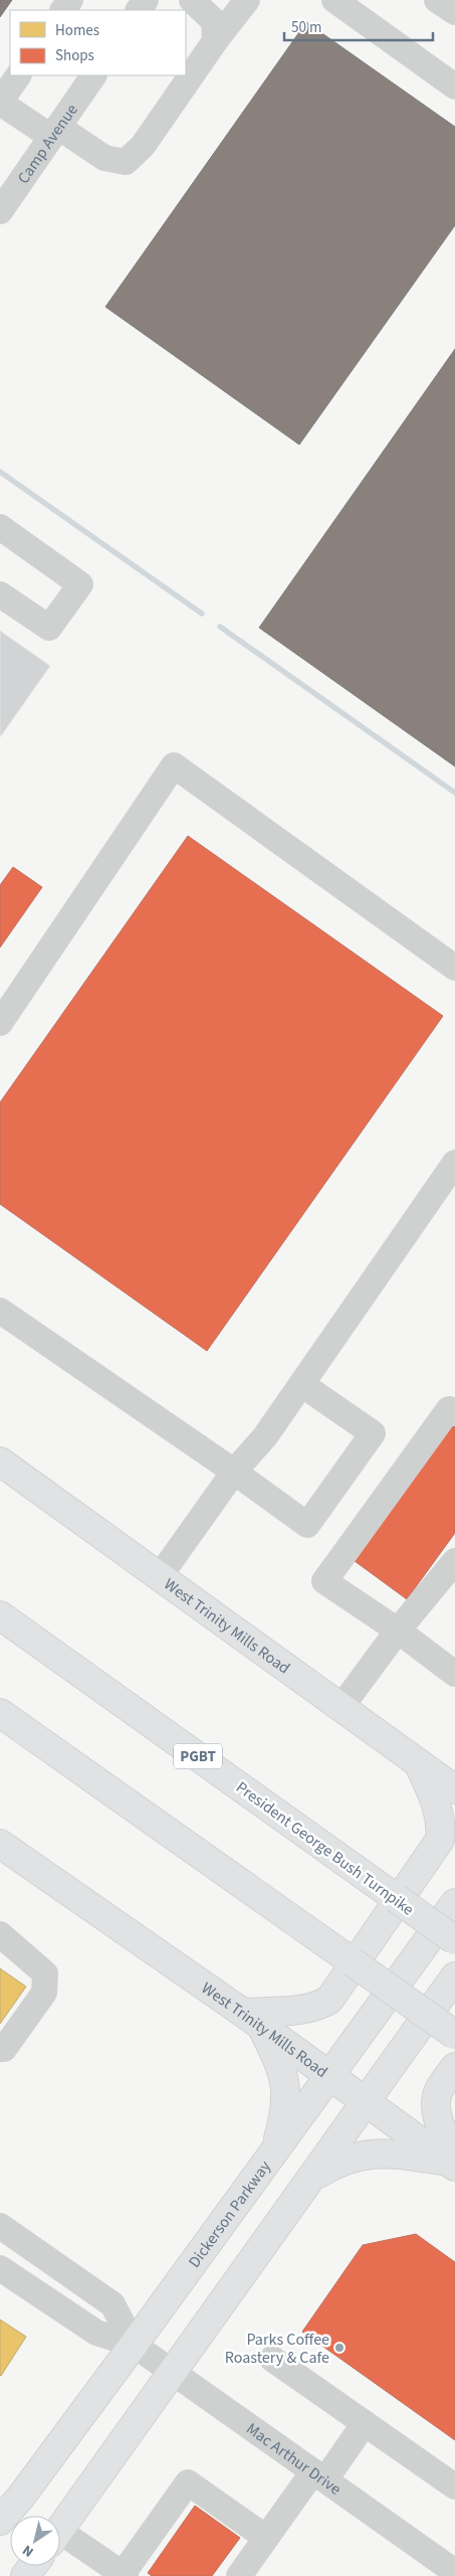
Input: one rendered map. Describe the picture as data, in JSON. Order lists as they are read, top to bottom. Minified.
{"streets":{"main road":["West Trinity Mills Road","PGBT","President George Bush Turnpike","Dickerson Parkway"],"street":["Camp Avenue","Mac Arthur Drive"]},"crossings":[["West Trinity Mills Road","Dickerson Parkway"],["Dickerson Parkway","Mac Arthur Drive"]],"places":["Parks Coffee Roastery & Cafe"],"legend":["Homes","Shops"],"scale_bar":"50 m","north":"bottom left"}
